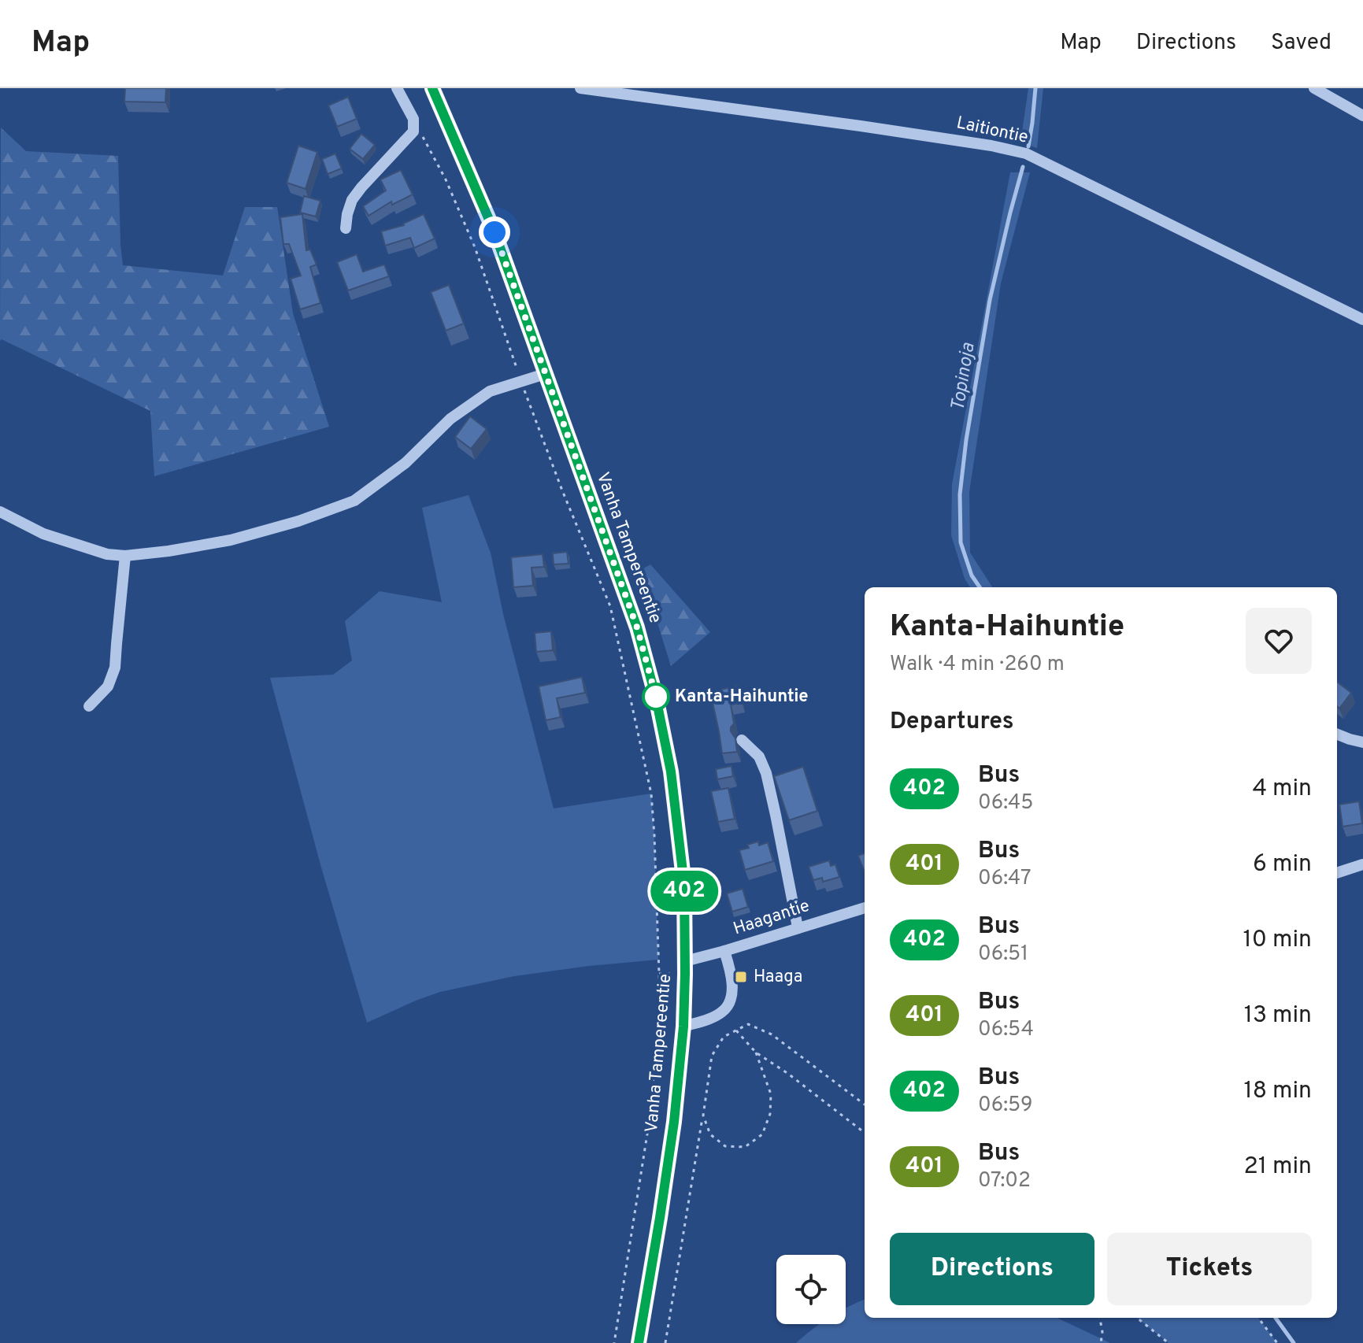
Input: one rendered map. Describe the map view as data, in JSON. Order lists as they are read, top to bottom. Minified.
{"streets":{"main road":["Vanha Tampereentie"],"street":["Laitiontie","Haagantie"]},"crossings":[["Vanha Tampereentie","Haagantie"]],"water":["Topinoja"],"places":{"other":["Kanta-Haihuntie"],"transit":["Haaga"]},"lines":["bus line 402"],"page":{"header":"Map","nav":["Map","Directions","Saved"],"on_map":"402","heading":[["Kanta-Haihuntie","Walk · 4 min · 260 m"],"Departures"],"list":[{"mark":"402","name":"Bus","note":"06:45","value":"4 min"},{"mark":"401","name":"Bus","note":"06:47","value":"6 min"},{"mark":"402","name":"Bus","note":"06:51","value":"10 min"},{"mark":"401","name":"Bus","note":"06:54","value":"13 min"},{"mark":"402","name":"Bus","note":"06:59","value":"18 min"},{"mark":"401","name":"Bus","note":"07:02","value":"21 min"}],"buttons":["Directions","Tickets"]}}
